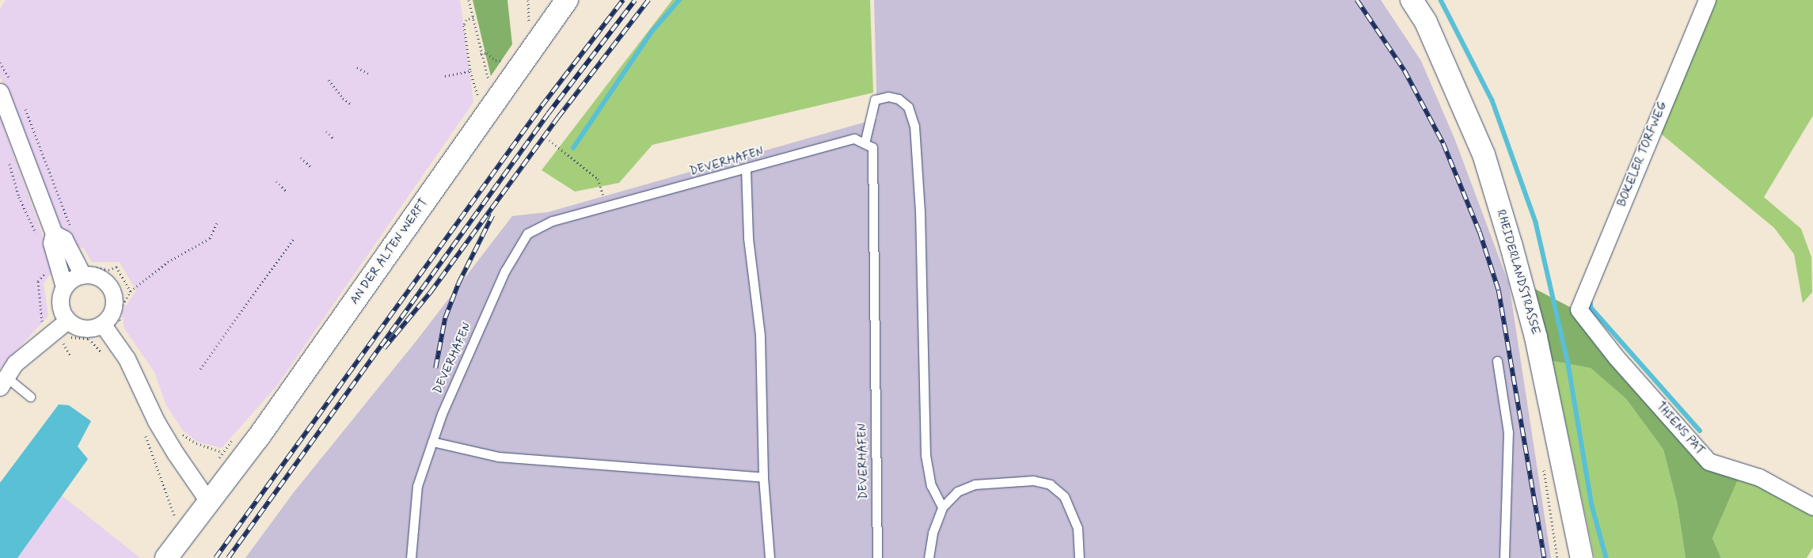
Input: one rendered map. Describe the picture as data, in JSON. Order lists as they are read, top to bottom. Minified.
{"streets":{"street":["BOKELER TORFWEG","AN DER ALTEN WERFT","RHEIDERLANDSTRASSE","THIENS PAT"],"lane":["DEVERHAFEN"]},"crossings":[["BOKELER TORFWEG","THIENS PAT"]]}
